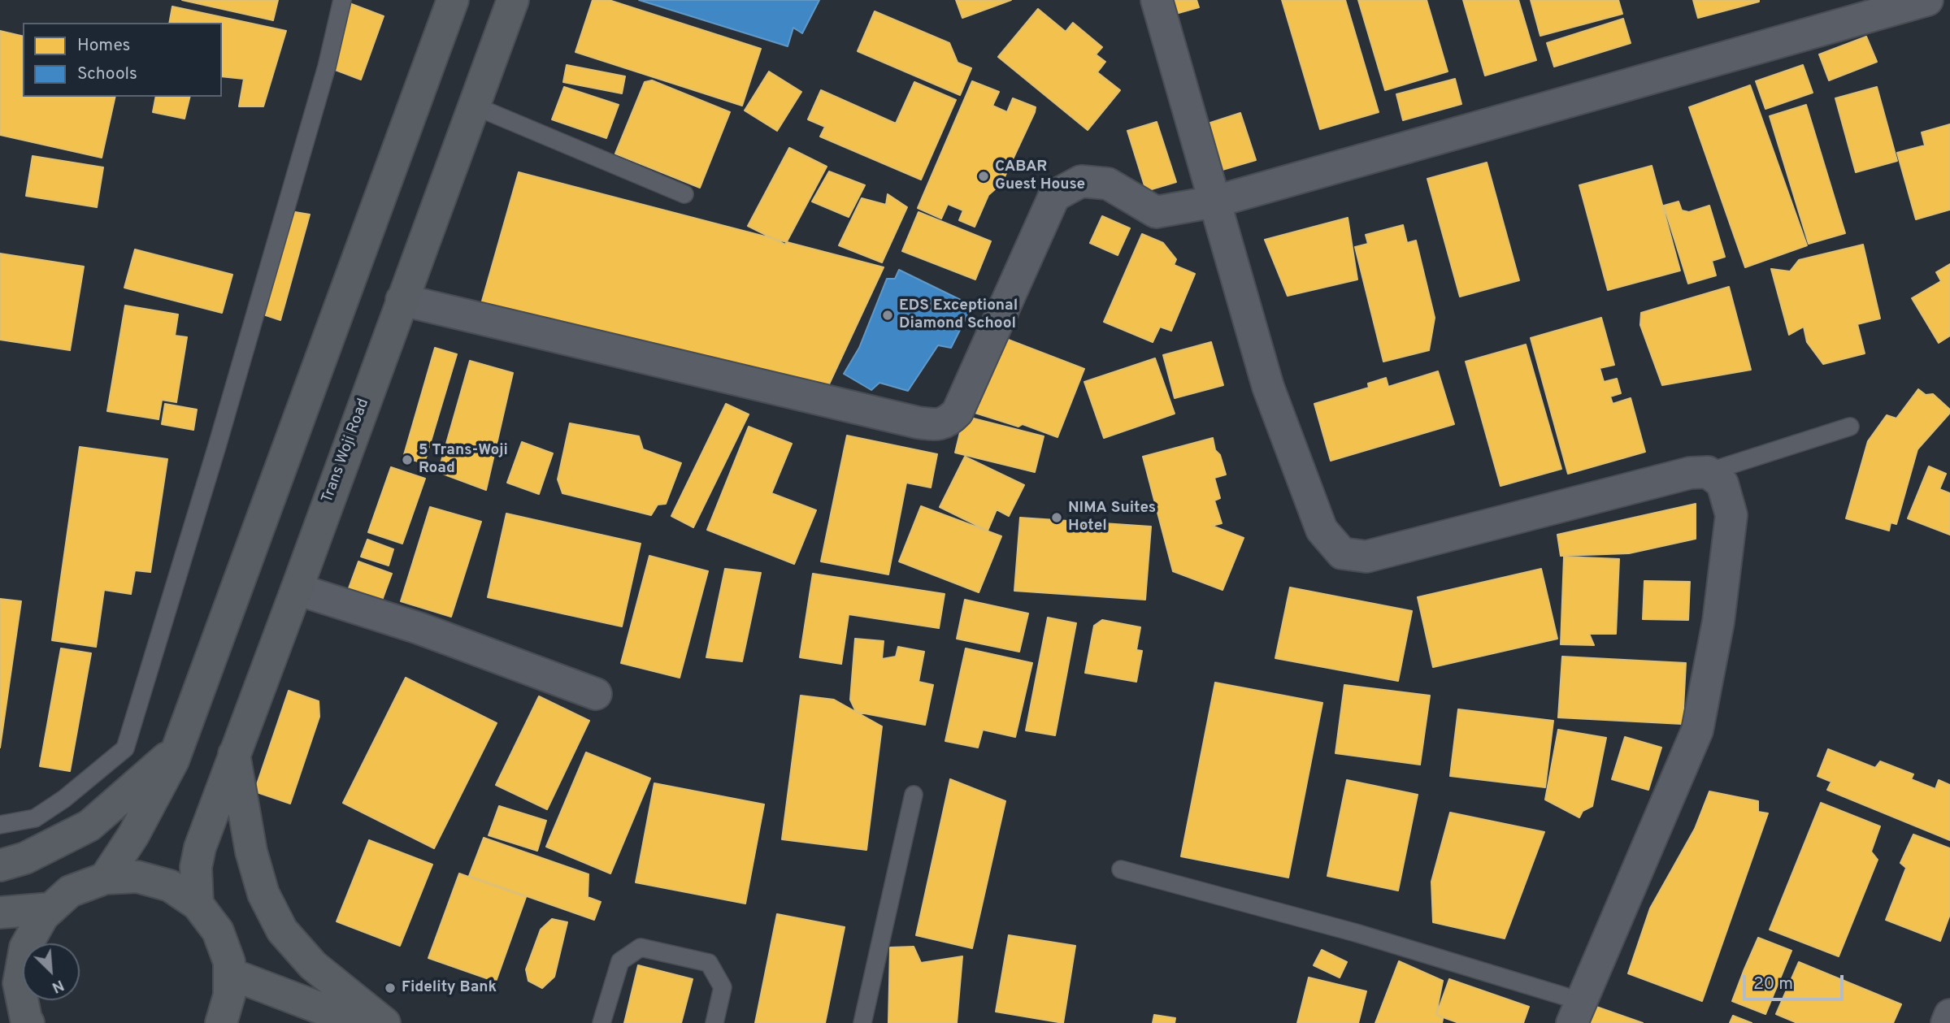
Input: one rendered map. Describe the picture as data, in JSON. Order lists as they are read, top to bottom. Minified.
{"streets":{"main road":["Trans Woji Road"]},"places":["CABAR Guest House","EDS Exceptional Diamond School","5 Trans-Woji Road","NIMA Suites Hotel","Fidelity Bank"],"legend":["Homes","Schools"],"scale_bar":"20 m","north":"bottom right"}
